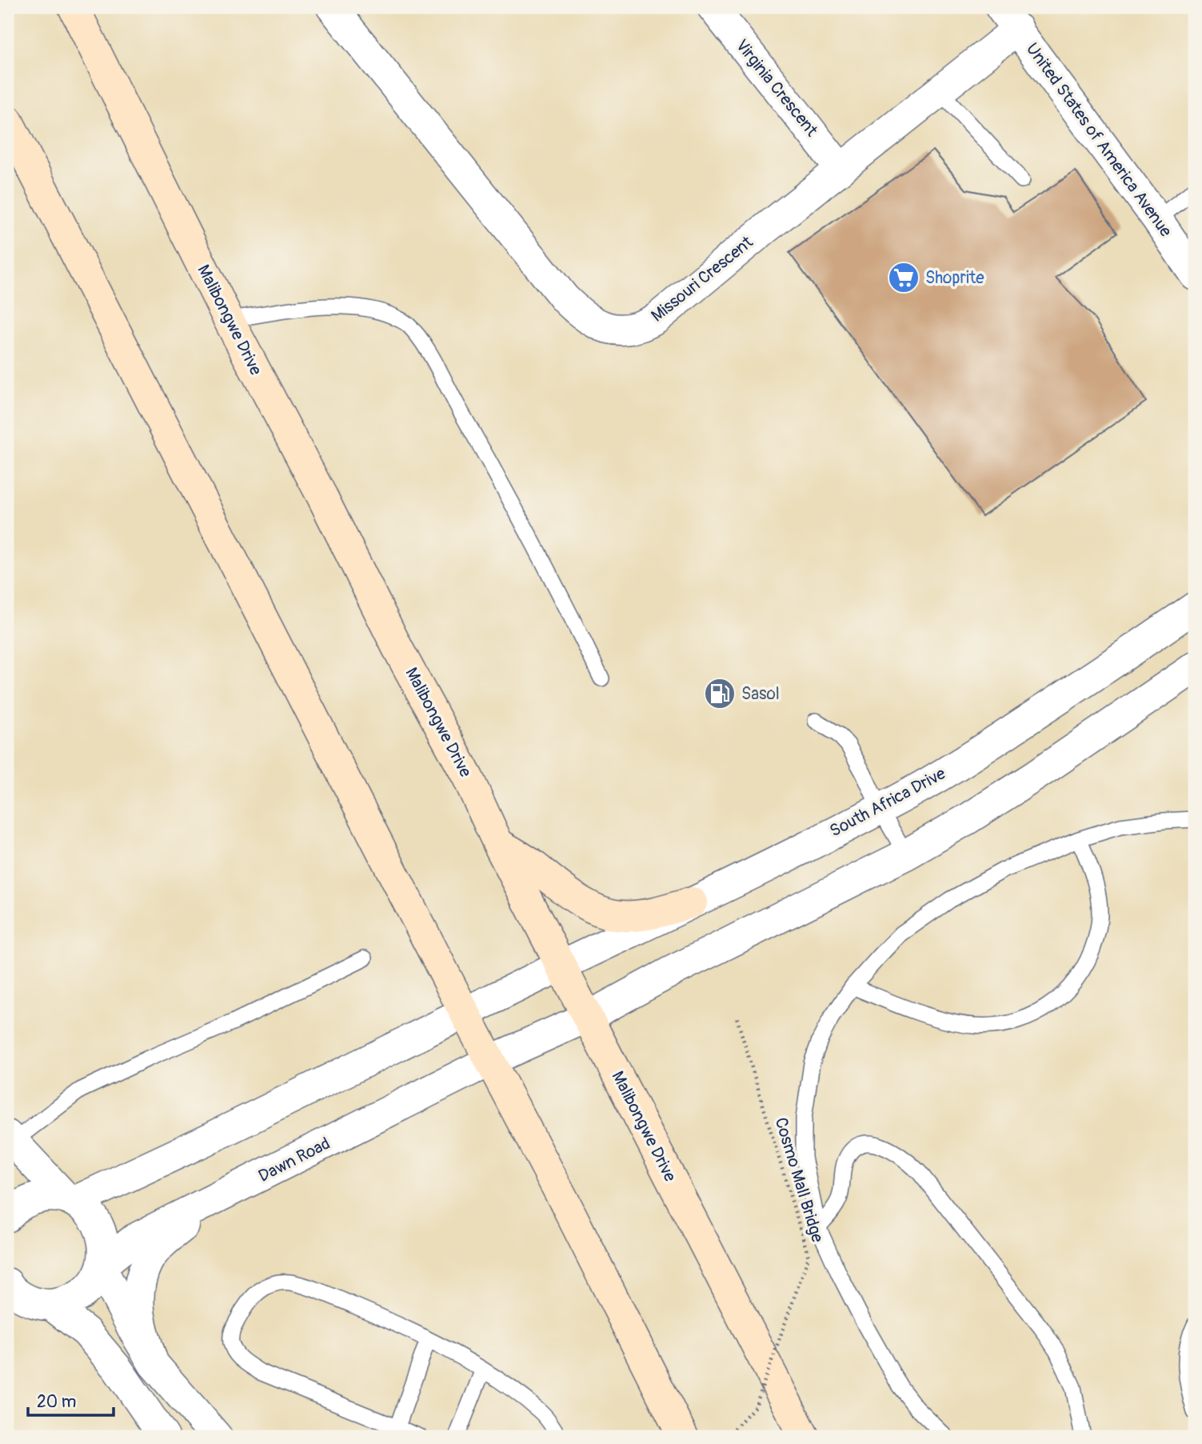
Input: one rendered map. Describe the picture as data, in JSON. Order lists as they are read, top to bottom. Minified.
{"streets":{"main road":["Malibongwe Drive"],"street":["Virginia Crescent","United States of America Avenue","Missouri Crescent","South Africa Drive","Dawn Road"],"path":["Cosmo Mall Bridge"]},"crossings":[["Virginia Crescent","Missouri Crescent"],["United States of America Avenue","Missouri Crescent"],["Malibongwe Drive","South Africa Drive"],["Malibongwe Drive","Dawn Road"]],"places":{"supermarket":["Shoprite"],"fuel station":["Sasol"]},"scale_bar":"20 m"}
